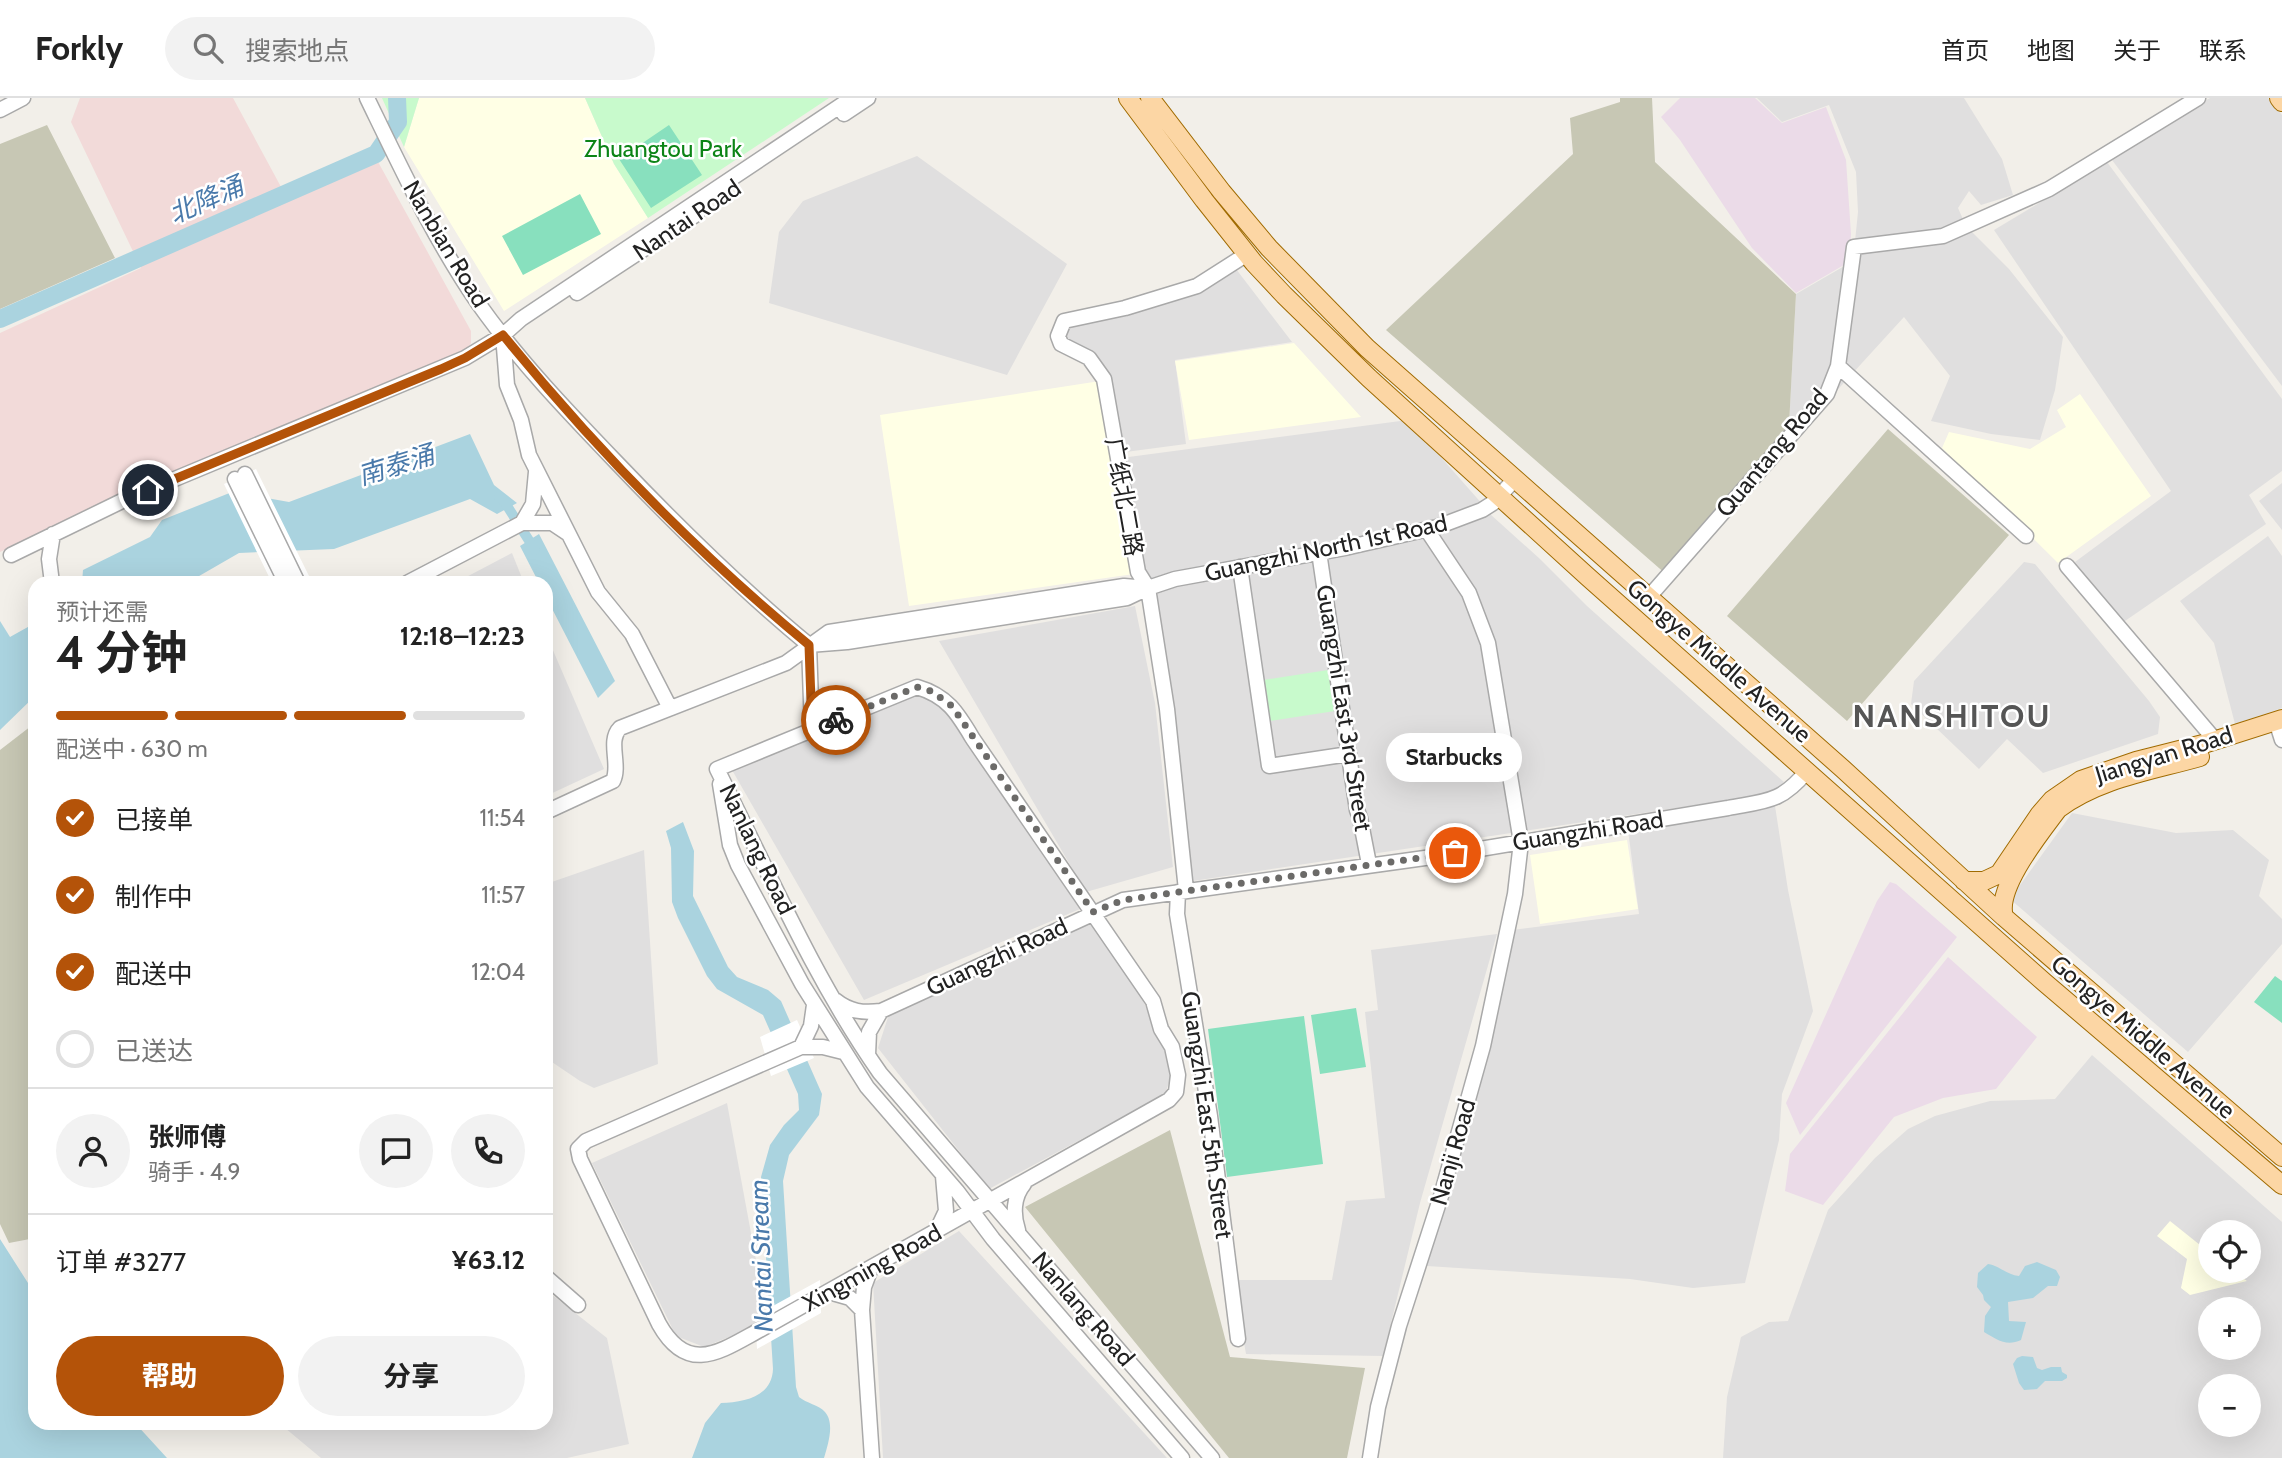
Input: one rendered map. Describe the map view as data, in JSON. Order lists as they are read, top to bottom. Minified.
{"streets":{"main road":["Gongye Middle Avenue","Jiangyan Road"],"street":["Nantai Road","Nanbian Road","Quantang Road","广纸北二路","Guangzhi North 1st Road","Guangzhi East 3rd Street","Guangzhi Road","Nanlang Road","Guangzhi East 5th Street","Nanji Road","Xingming Road"]},"crossings":[["Nantai Road","Nanbian Road"],["Nanbian Road","Guangzhi North 1st Road"],["Quantang Road","Gongye Middle Avenue"],["广纸北二路","Guangzhi North 1st Road"],["广纸北二路","Guangzhi Road"],["广纸北二路","Guangzhi East 5th Street"],["Guangzhi North 1st Road","Gongye Middle Avenue"],["Guangzhi North 1st Road","Guangzhi East 3rd Street"],["Guangzhi North 1st Road","Nanji Road"],["Gongye Middle Avenue","Jiangyan Road"],["Guangzhi East 3rd Street","Guangzhi Road"],["Guangzhi Road","Nanlang Road"],["Guangzhi Road","Guangzhi East 5th Street"],["Guangzhi Road","Nanji Road"],["Guangzhi Road","Xingming Road"],["Nanlang Road","Xingming Road"]],"districts":["NANSHITOU"],"water":["北降涌","南泰涌","Nantai Stream"],"parks":["Zhuangtou Park"],"places":["Starbucks"],"page":{"header":"Forkly","search":"搜索地点","nav":["首页","地图","关于","联系"],"heading":["4 分钟","预计还需","12:18–12:23"],"panel":["张师傅","骑手 · 4.9","订单 #3277","¥63.12"],"bar":"配送中 · 630 m","bubble":"Starbucks","list":[["已接单","11:54"],["制作中","11:57"],["配送中","12:04"],"已送达"],"map_buttons":["+","−"],"buttons":["帮助","分享"]}}
